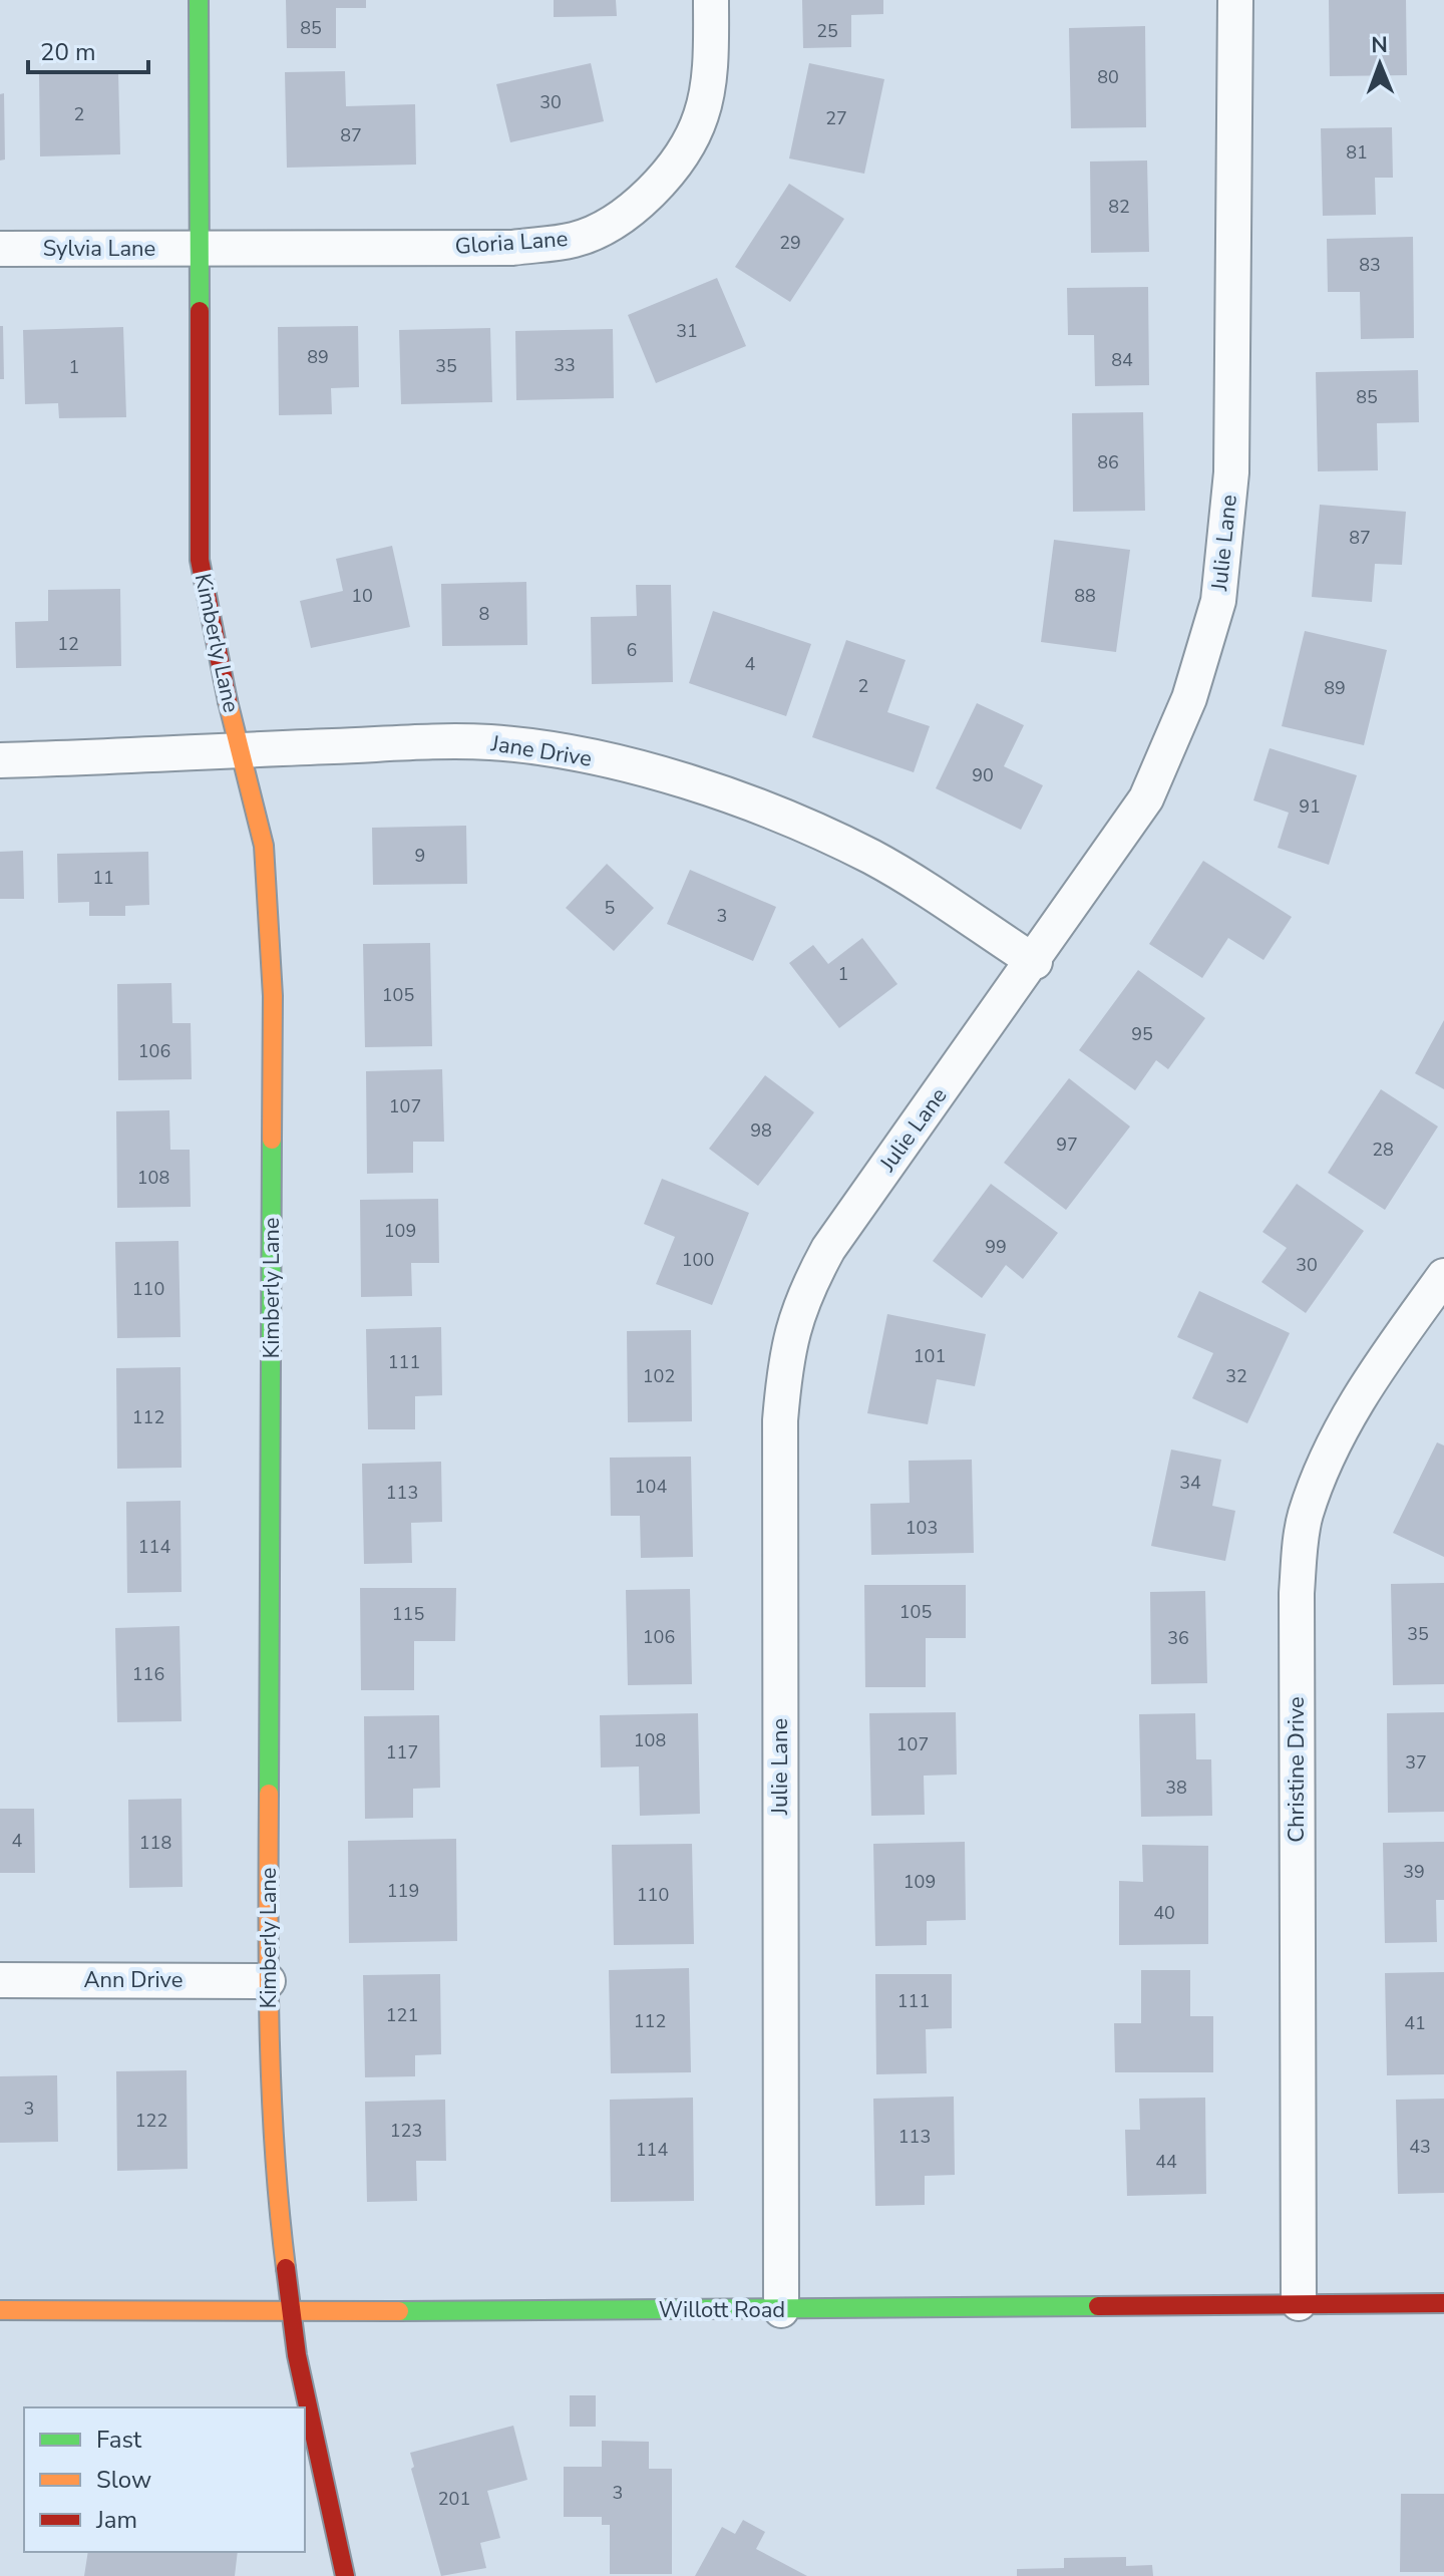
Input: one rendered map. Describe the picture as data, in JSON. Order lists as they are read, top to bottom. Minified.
{"streets":{"street":["Gloria Lane","Sylvia Lane","Julie Lane","Kimberly Lane","Jane Drive","Christine Drive","Ann Drive","Willott Road"]},"crossings":[["Gloria Lane","Sylvia Lane"],["Gloria Lane","Kimberly Lane"],["Sylvia Lane","Kimberly Lane"],["Julie Lane","Jane Drive"],["Julie Lane","Willott Road"],["Kimberly Lane","Jane Drive"],["Kimberly Lane","Ann Drive"],["Kimberly Lane","Willott Road"],["Christine Drive","Willott Road"]],"house_numbers":["85","25","80","30","2","27","87","81","82","29","83","31","89","84","33","35","1","85","86","87","10","88","8","12","6","4","2","89","90","91","9","11","5","3","1","105","95","106","107","98","97","28","108","109","99","100","30","110","101","111","102","32","112","34","104","113","103","114","105","115","35","106","36","116","108","107","117","37","38","4","118","39","109","119","110","40","111","121","112","41","3","122","123","113","43","114","44","3","201"],"legend":["Fast","Slow","Jam"],"scale_bar":"20 m","north":"top"}
